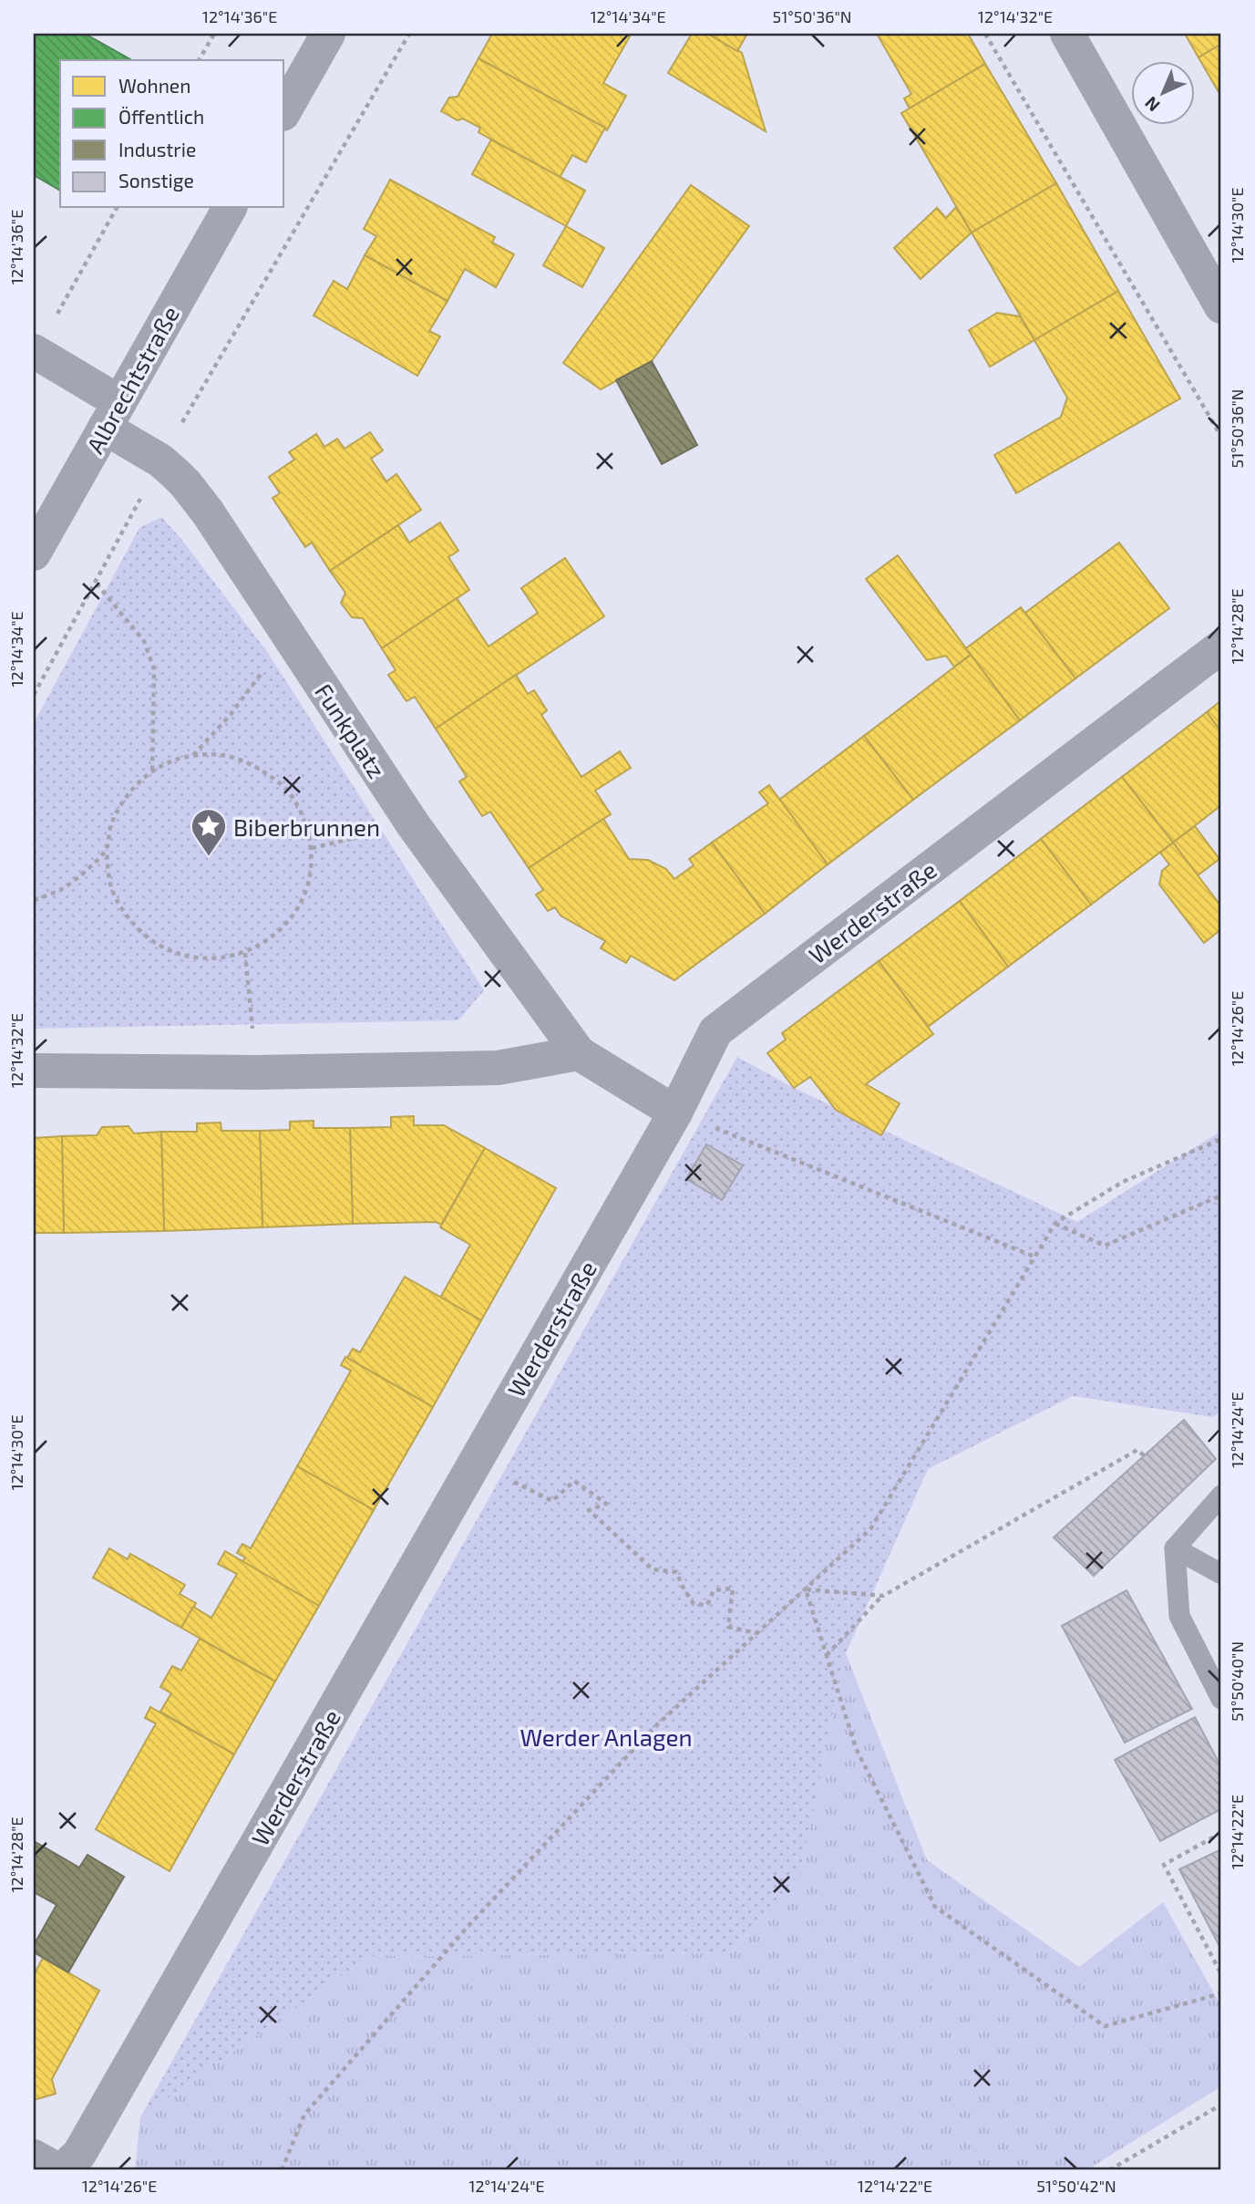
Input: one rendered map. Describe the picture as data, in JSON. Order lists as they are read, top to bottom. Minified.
{"streets":{"main road":["Albrechtstraße"],"street":["Funkplatz","Werderstraße"]},"crossings":[["Albrechtstraße","Funkplatz"],["Funkplatz","Werderstraße"]],"parks":["Werder Anlagen"],"places":{"place":["Biberbrunnen"]},"legend":["Wohnen","Öffentlich","Industrie","Sonstige"],"north":"bottom left","coordinates":["12°14'36\"E","12°14'34\"E","51°50'36\"N","12°14'32\"E","12°14'30\"E","12°14'28\"E","12°14'26\"E","12°14'24\"E","51°50'40\"N","12°14'22\"E","51°50'42\"N"]}
